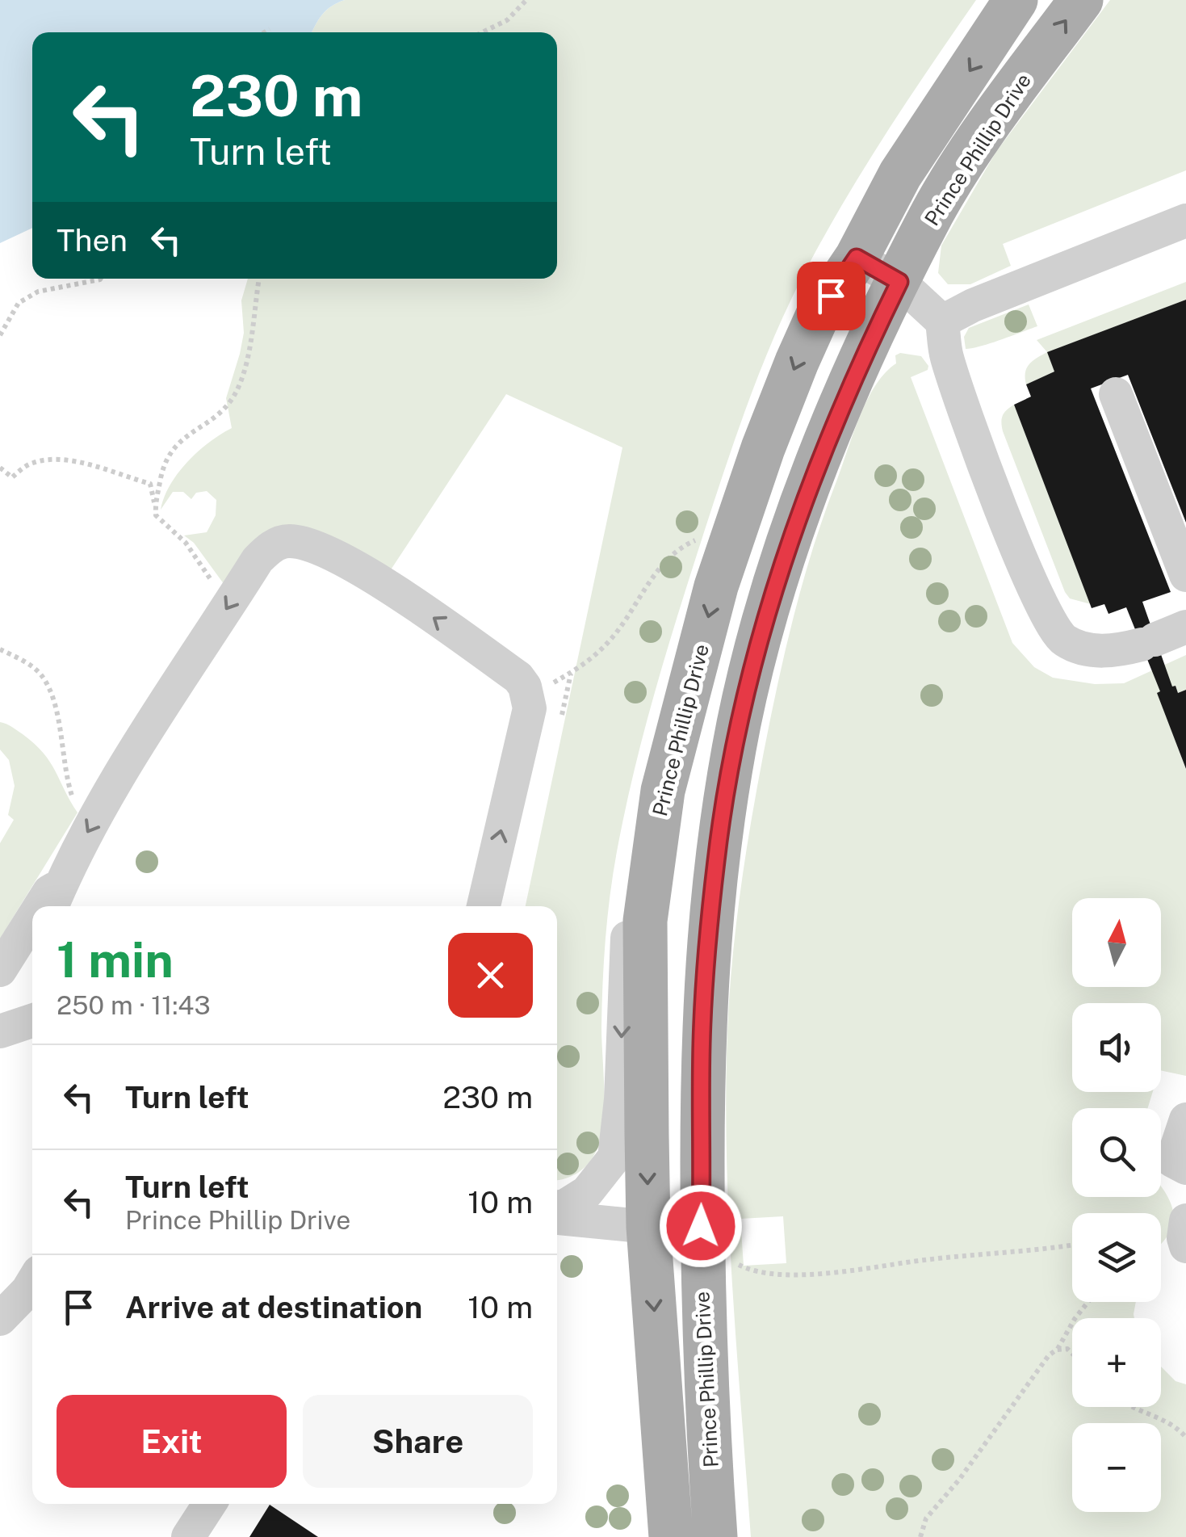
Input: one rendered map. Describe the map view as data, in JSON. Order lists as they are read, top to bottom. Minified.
{"streets":{"main road":["Prince Phillip Drive"]},"north":"top","page":{"turn":["230 m","Turn left"],"then":"Then","map_buttons":["+","−"],"heading":["1 min","250 m · 11:43"],"list":[{"name":"Turn left","value":"230 m"},{"name":"Turn left","note":"Prince Phillip Drive","value":"10 m"},{"name":"Arrive at destination","value":"10 m"}],"buttons":["Exit","Share"]}}
